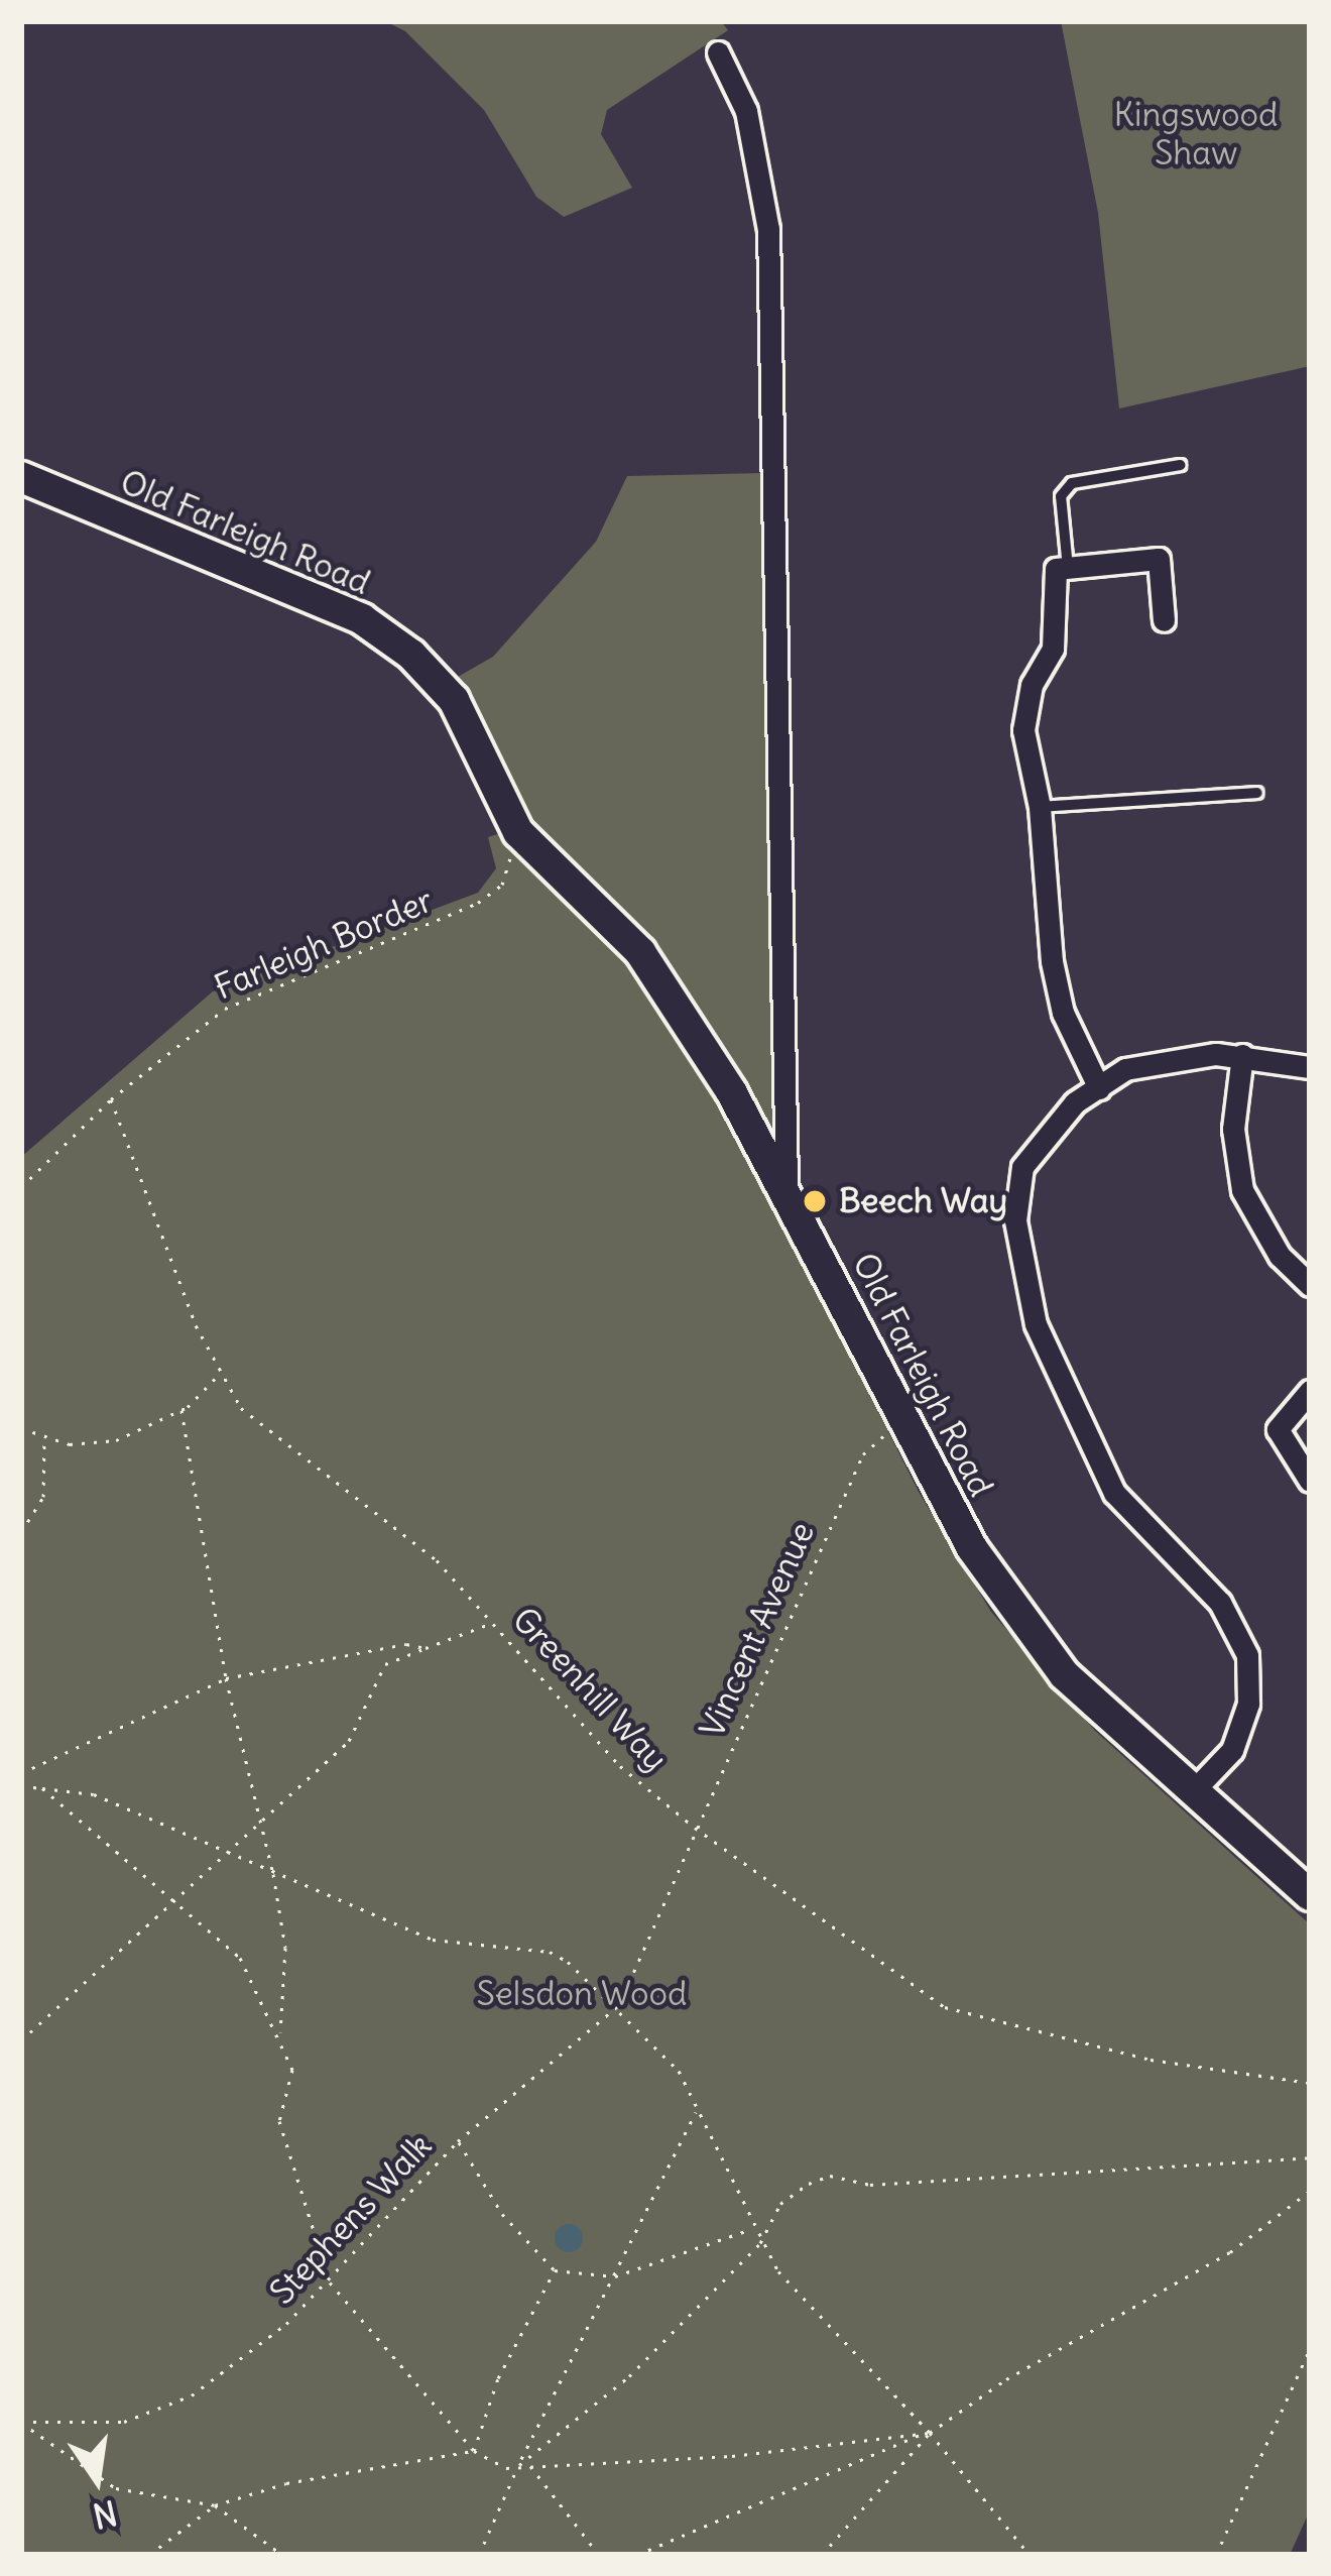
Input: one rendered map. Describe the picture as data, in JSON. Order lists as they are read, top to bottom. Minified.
{"streets":{"street":["Old Farleigh Road"],"path":["Farleigh Border","Vincent Avenue","Greenhill Way","Stephens Walk"]},"crossings":[["Old Farleigh Road","Farleigh Border"],["Old Farleigh Road","Vincent Avenue"],["Farleigh Border","Greenhill Way"],["Vincent Avenue","Greenhill Way"],["Vincent Avenue","Stephens Walk"]],"parks":["Kingswood Shaw","Selsdon Wood"],"places":["Beech Way"],"north":"bottom"}
